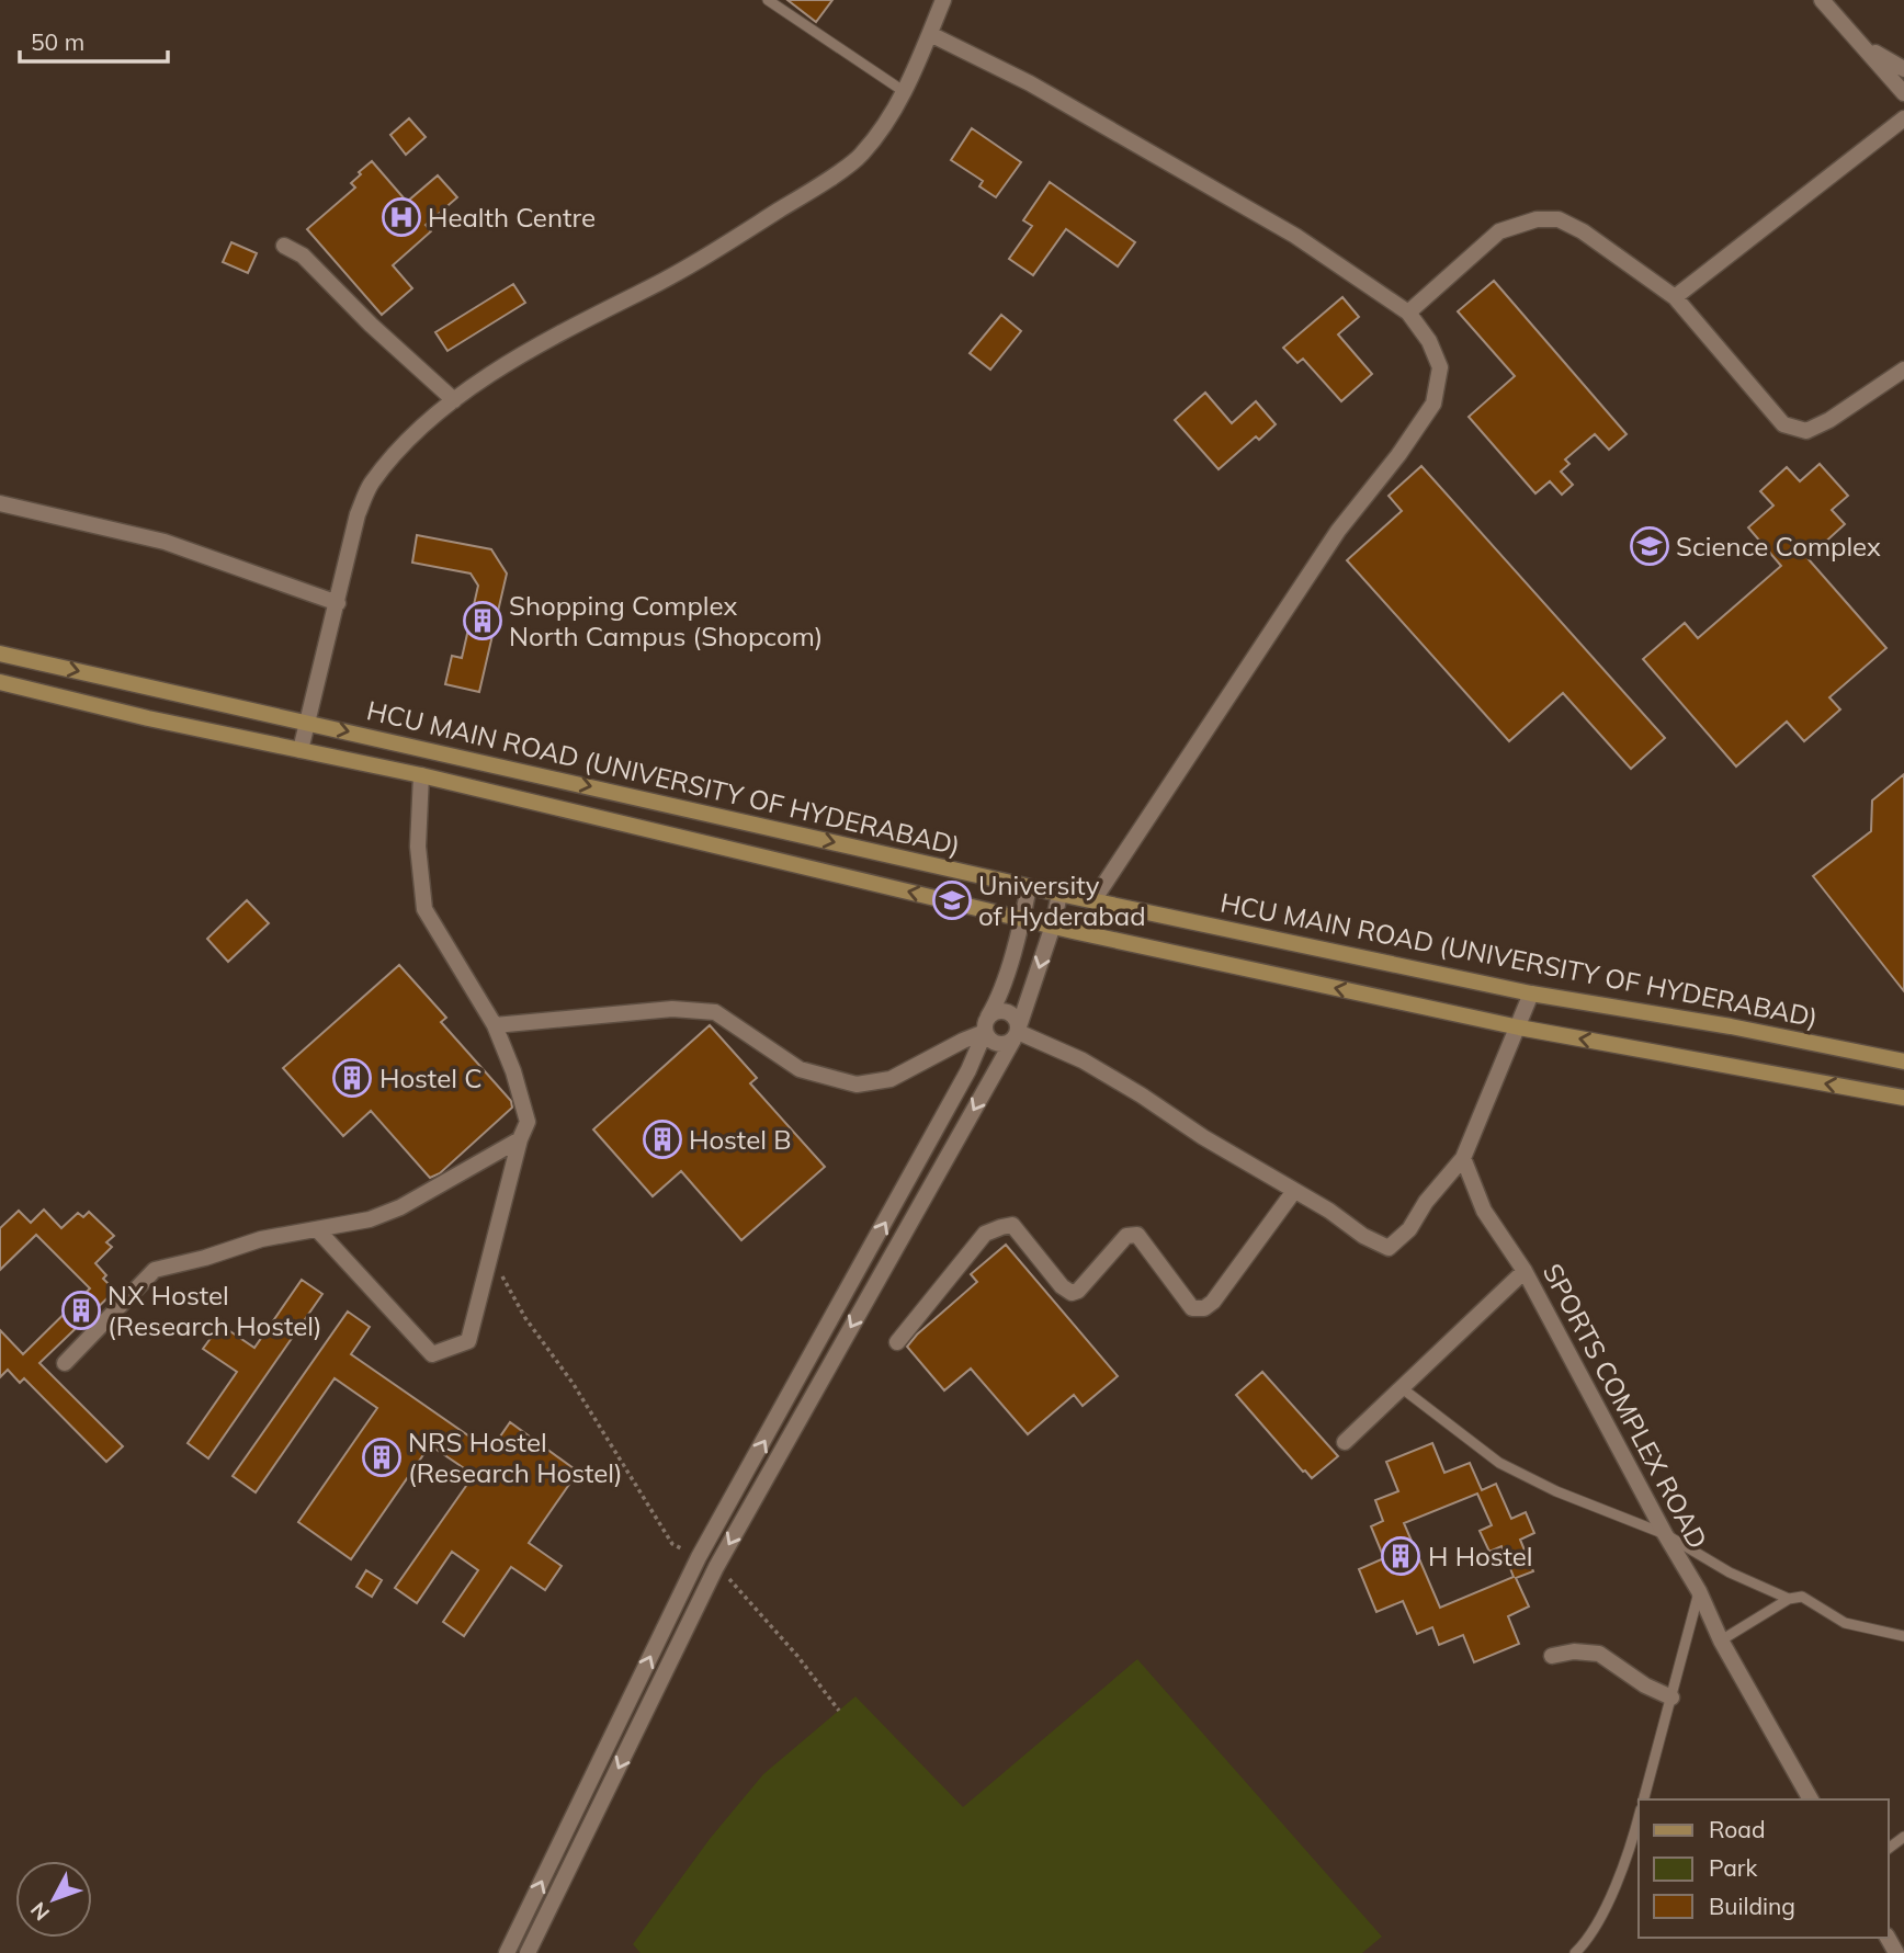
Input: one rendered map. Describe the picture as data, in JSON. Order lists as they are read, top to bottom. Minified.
{"streets":{"street":["HCU MAIN ROAD (UNIVERSITY OF HYDERABAD)","SPORTS COMPLEX ROAD"]},"places":{"hospital":["Health Centre"],"school or university":["Science Complex","University of Hyderabad"],"building":["Shopping Complex North Campus (Shopcom)","Hostel C","Hostel B","NX Hostel (Research Hostel)","NRS Hostel (Research Hostel)","H Hostel"]},"legend":["Road","Park","Building"],"scale_bar":"50 m","north":"bottom left"}
